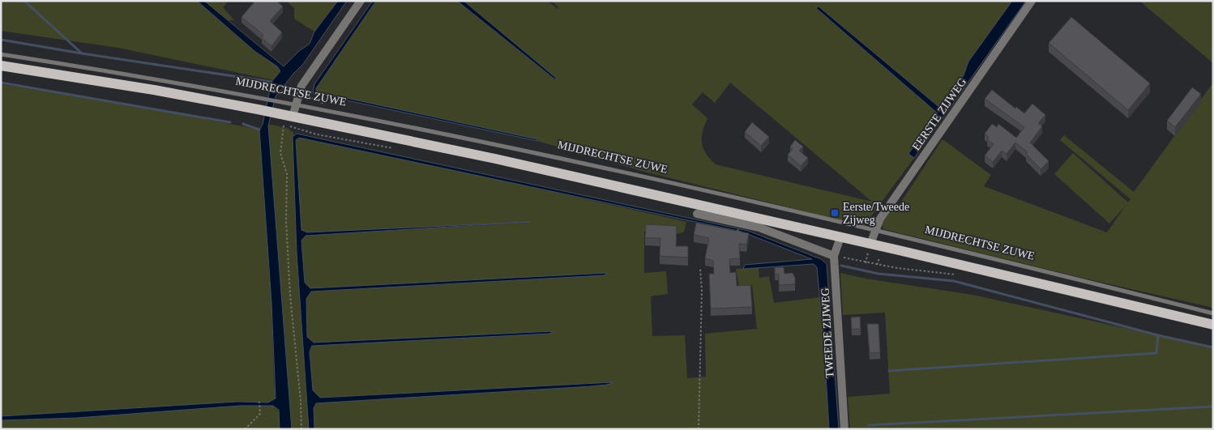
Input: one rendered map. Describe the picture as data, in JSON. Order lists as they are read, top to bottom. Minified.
{"streets":{"street":["EERSTE ZIJWEG","TWEEDE ZIJWEG"],"lane":["MIJDRECHTSE ZUWE"]},"crossings":[["MIJDRECHTSE ZUWE","EERSTE ZIJWEG"]],"places":{"transit":["Eerste/Tweede Zijweg"]}}
